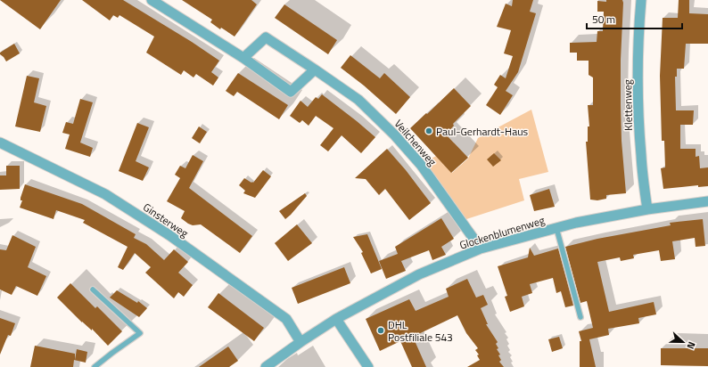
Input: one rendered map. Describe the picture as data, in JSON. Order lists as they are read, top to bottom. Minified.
{"streets":{"street":["Klettenweg","Veilchenweg","Ginsterweg","Glockenblumenweg"]},"crossings":[["Klettenweg","Glockenblumenweg"],["Veilchenweg","Glockenblumenweg"],["Ginsterweg","Glockenblumenweg"]],"places":["Paul-Gerhardt-Haus","DHL Postfiliale 543"],"scale_bar":"50 m","north":"right"}
